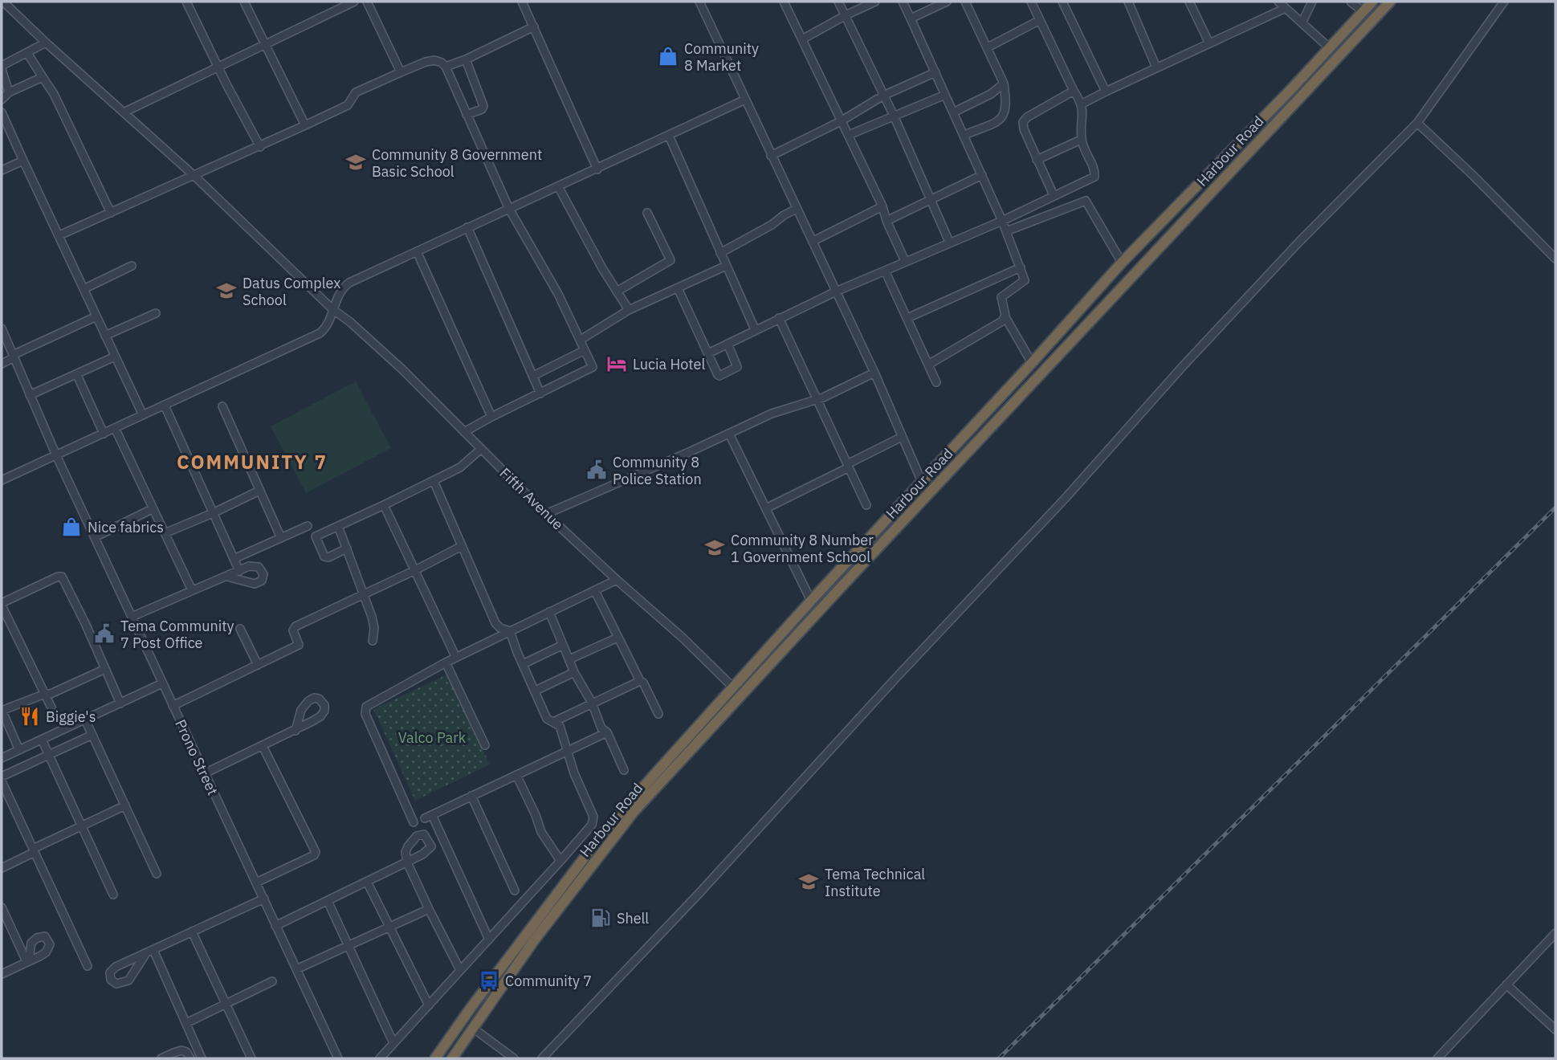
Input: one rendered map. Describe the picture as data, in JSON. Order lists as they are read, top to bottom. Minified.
{"streets":{"highway":["Harbour Road"],"street":["Fifth Avenue","Prono Street"]},"crossings":[["Harbour Road","Fifth Avenue"]],"districts":["COMMUNITY 7"],"parks":["Valco Park"],"places":{"shop":["Community 8 Market","Nice fabrics"],"school or university":["Community 8 Government Basic School","Datus Complex School","Community 8 Number 1 Government School","Tema Technical Institute"],"hotel":["Lucia Hotel"],"public building":["Community 8 Police Station","Tema Community 7 Post Office"],"restaurant":["Biggie's"],"fuel station":["Shell"],"bus stop":["Community 7"]}}
